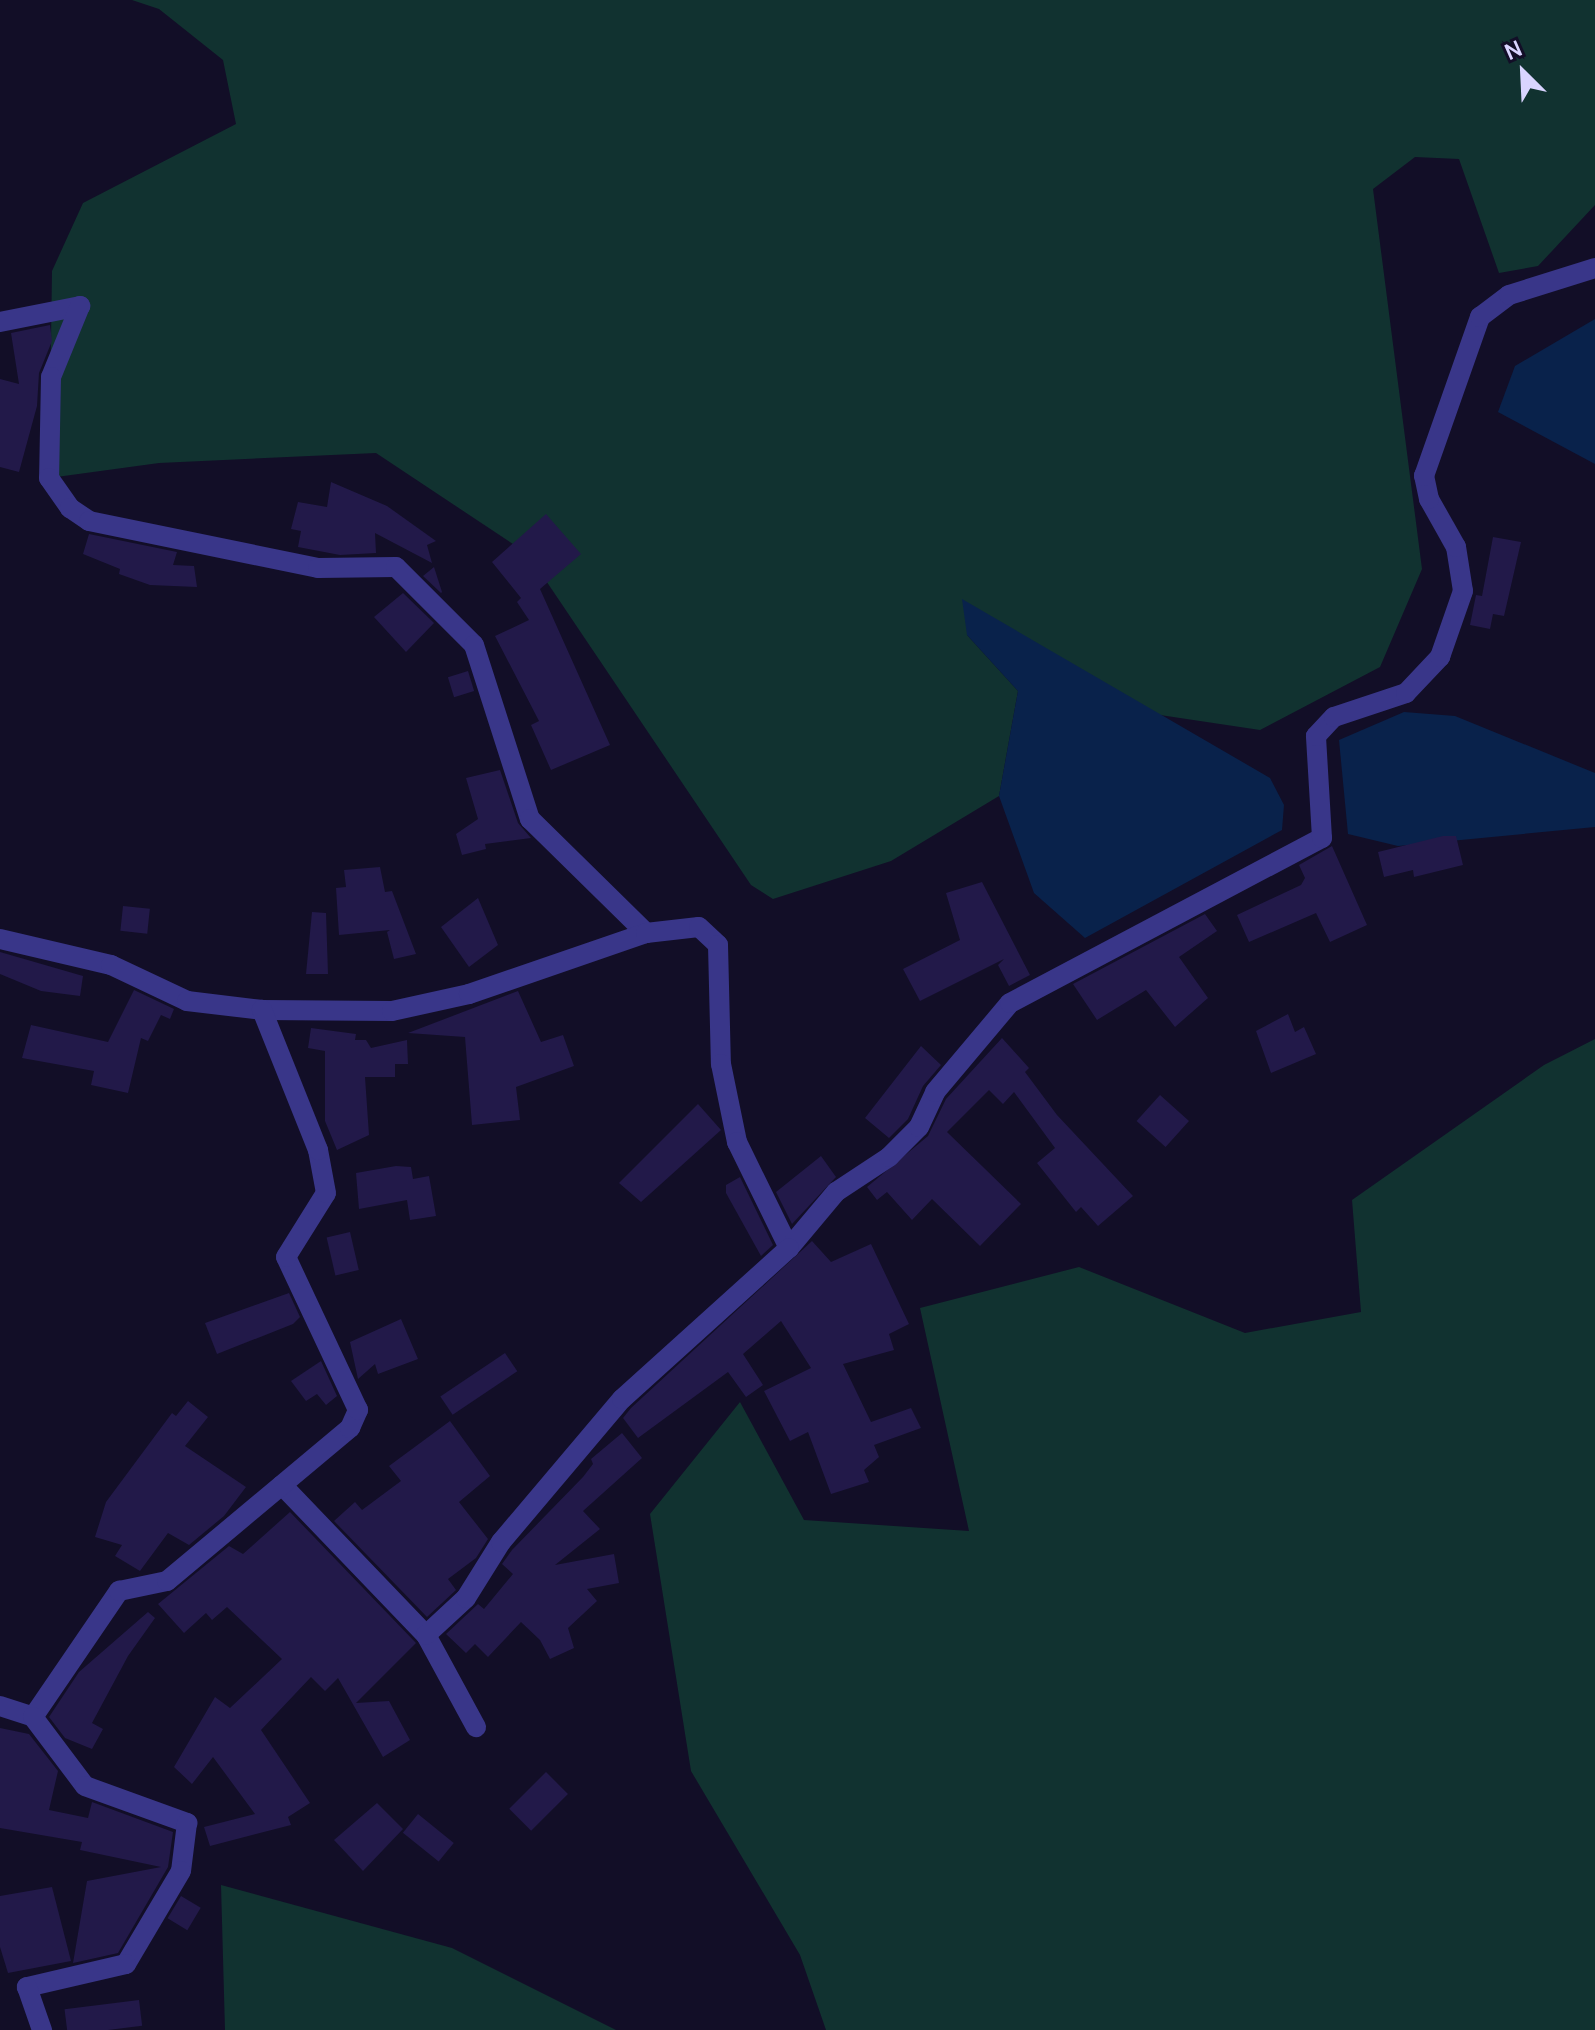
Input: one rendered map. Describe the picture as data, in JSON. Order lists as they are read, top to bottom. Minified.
{"north":"top left"}
